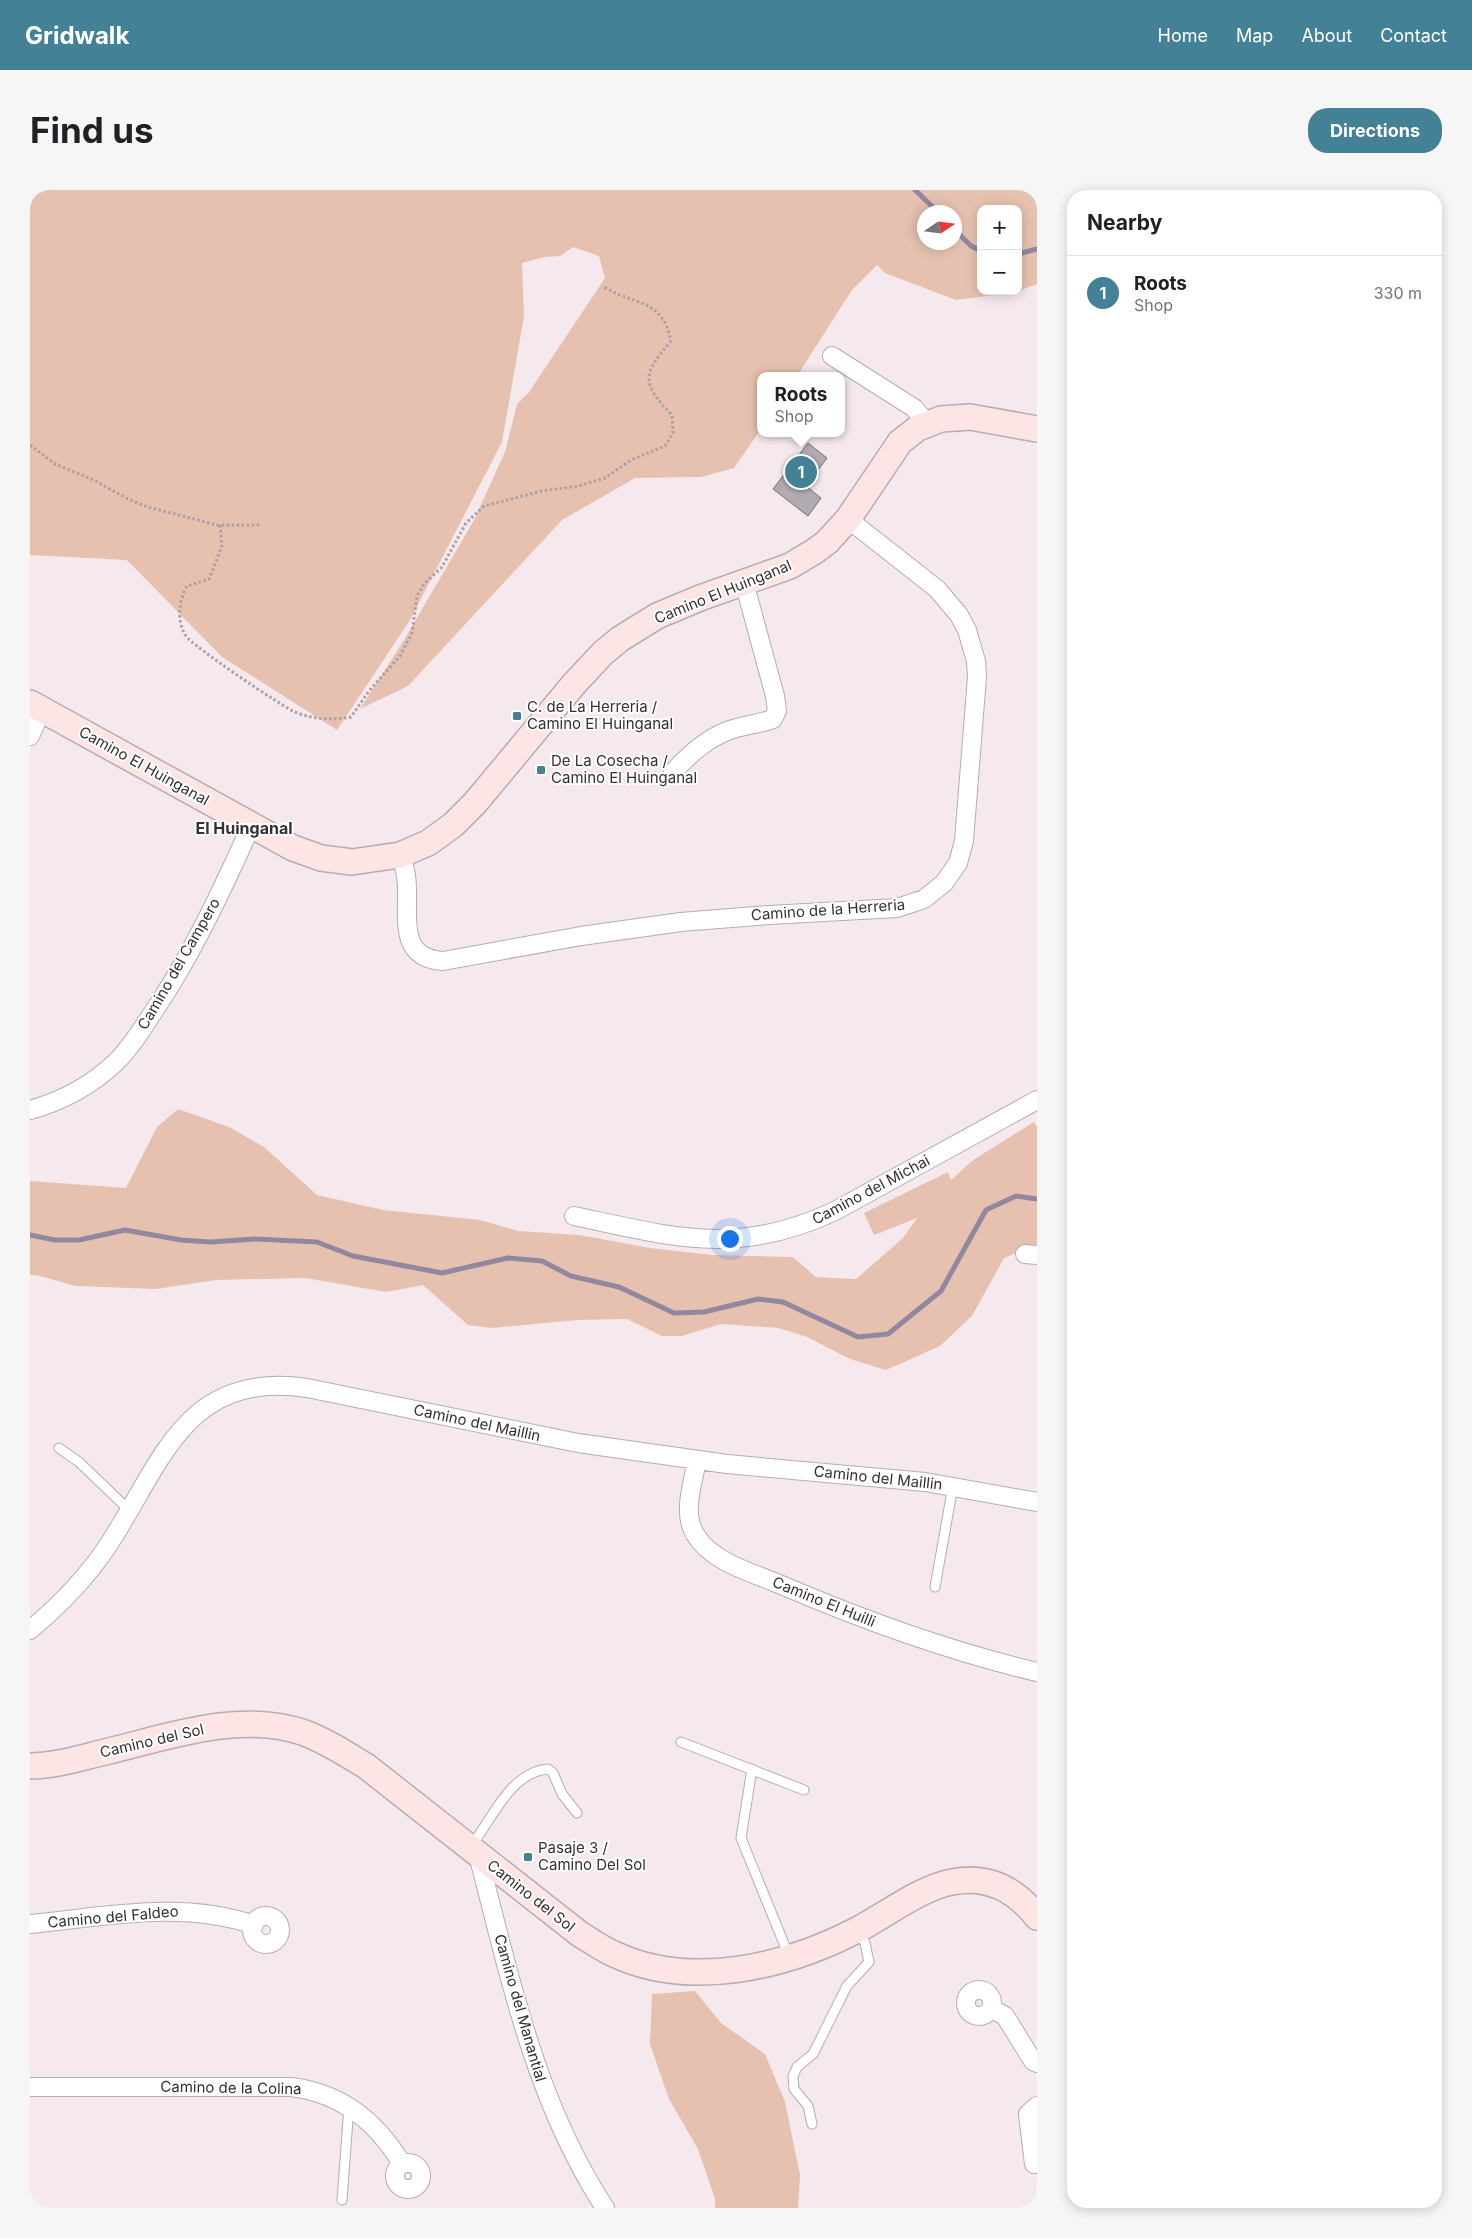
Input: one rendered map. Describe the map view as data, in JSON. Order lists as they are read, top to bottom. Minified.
{"streets":{"street":["Camino El Huinganal","Camino de la Herreria","Camino del Campero","Camino del Michai","Camino del Maillin","Camino El Huilli","Camino del Sol","Camino del Faldeo","Camino del Manantial","Camino de la Colina"]},"crossings":[["Camino El Huinganal","Camino de la Herreria"],["Camino El Huinganal","Camino del Campero"],["Camino del Maillin","Camino El Huilli"],["Camino del Sol","Camino del Manantial"]],"districts":["El Huinganal"],"places":{"transit":["C. de La Herreria / Camino El Huinganal","De La Cosecha / Camino El Huinganal","Pasaje 3 / Camino Del Sol"]},"north":"right","page":{"header":"Gridwalk","nav":["Home","Map","About","Contact"],"buttons":"Directions","title":"Find us","heading":"Nearby","map_buttons":["+","−"],"list":[{"mark":"1","name":"Roots","note":"Shop","value":"330 m"}],"popup":["Roots","Shop"],"pins":"1"}}
